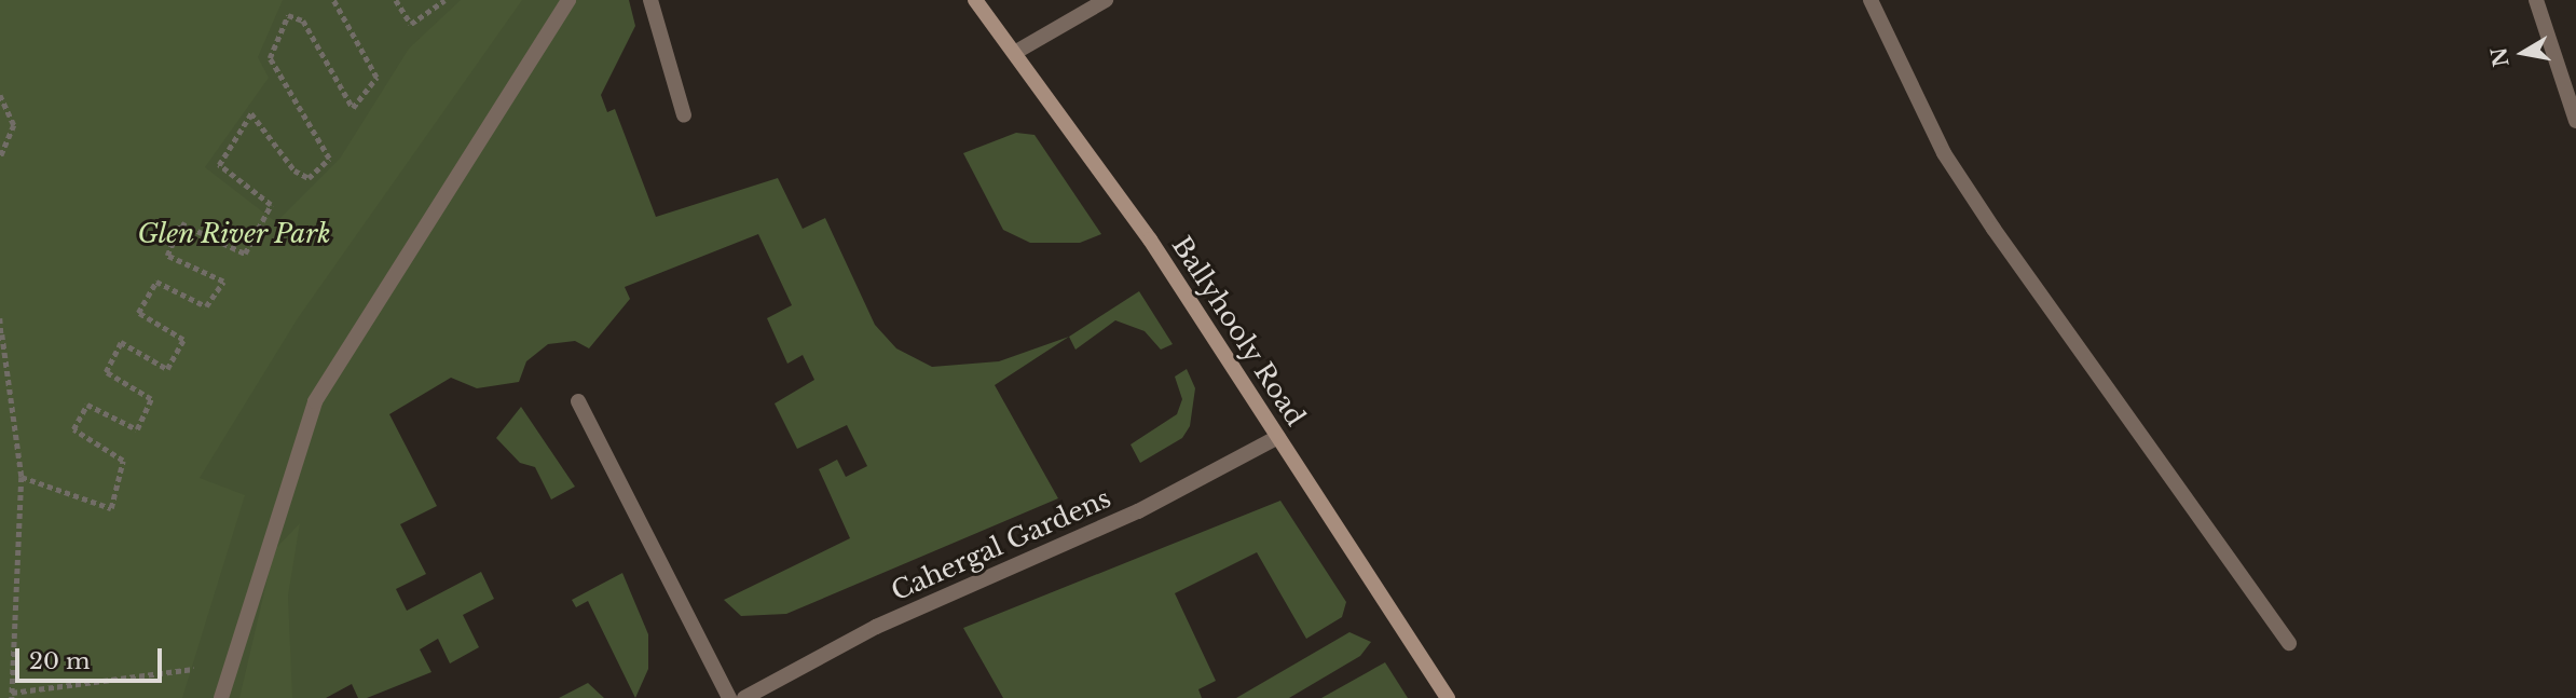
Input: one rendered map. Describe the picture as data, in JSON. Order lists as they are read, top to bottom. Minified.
{"streets":{"main road":["Ballyhooly Road"],"street":["Cahergal Gardens"]},"crossings":[["Ballyhooly Road","Cahergal Gardens"]],"parks":["Glen River Park"],"scale_bar":"20 m","north":"left"}
